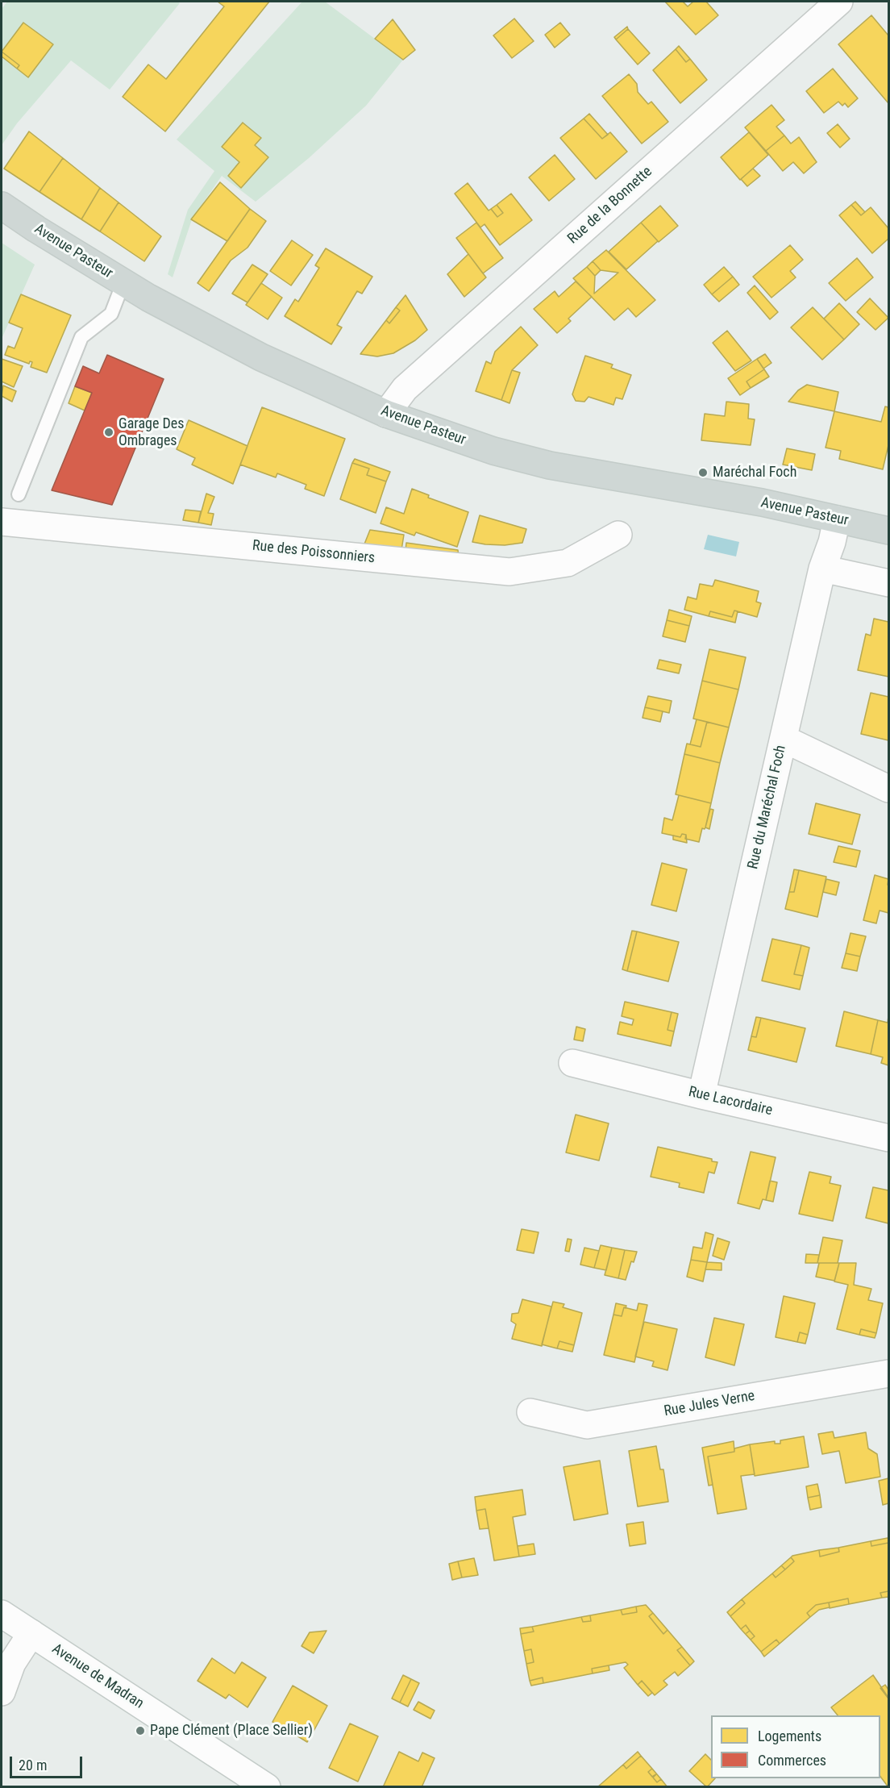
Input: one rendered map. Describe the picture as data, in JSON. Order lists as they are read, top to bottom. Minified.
{"streets":{"main road":["Avenue Pasteur"],"street":["Rue de la Bonnette","Rue des Poissonniers","Rue du Maréchal Foch","Rue Lacordaire","Rue Jules Verne","Avenue de Madran"]},"crossings":[["Rue de la Bonnette","Avenue Pasteur"],["Avenue Pasteur","Rue du Maréchal Foch"],["Rue du Maréchal Foch","Rue Lacordaire"]],"places":["Garage Des Ombrages","Maréchal Foch","Pape Clément (Place Sellier)"],"legend":["Logements","Commerces"],"scale_bar":"20 m"}
